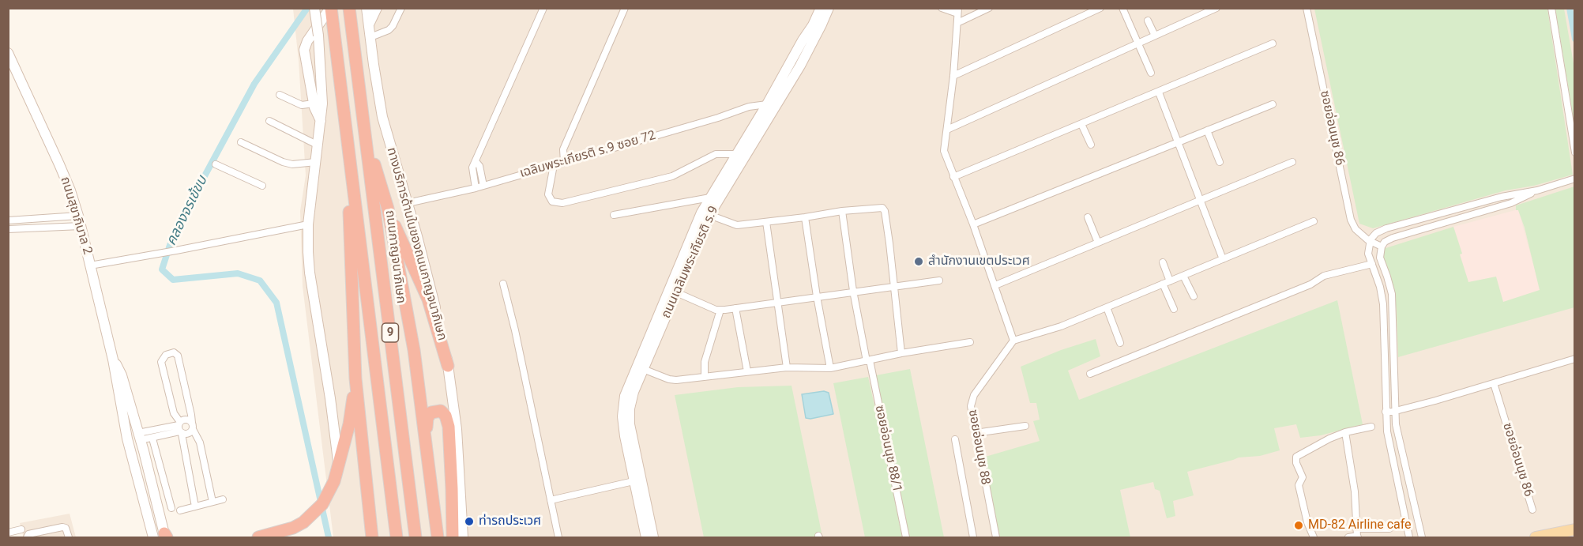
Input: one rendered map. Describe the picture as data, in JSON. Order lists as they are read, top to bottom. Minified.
{"streets":{"highway":["ถนนกาญจนาภิเษก","9"],"main road":["ถนนสุขาภิบาล 2","ทางบริการด้านในของถนนกาญจนาภิเษก","ถนนเฉลิมพระเกียรติ ร.9"],"street":["ซอยอ่อนนุช 86","เฉลิมพระเกียรติ ร.9 ซอย 72","ซอยอ่อนนุช 88","ซอยอ่อนนุช 88/1"]},"crossings":[["เฉลิมพระเกียรติ ร.9 ซอย 72","ทางบริการด้านในของถนนกาญจนาภิเษก"],["เฉลิมพระเกียรติ ร.9 ซอย 72","ถนนเฉลิมพระเกียรติ ร.9"]],"water":["คลองจรเข้ขบ"],"places":["สำนักงานเขตประเวศ","ท่ารถประเวศ","MD-82 Airline cafe"]}
